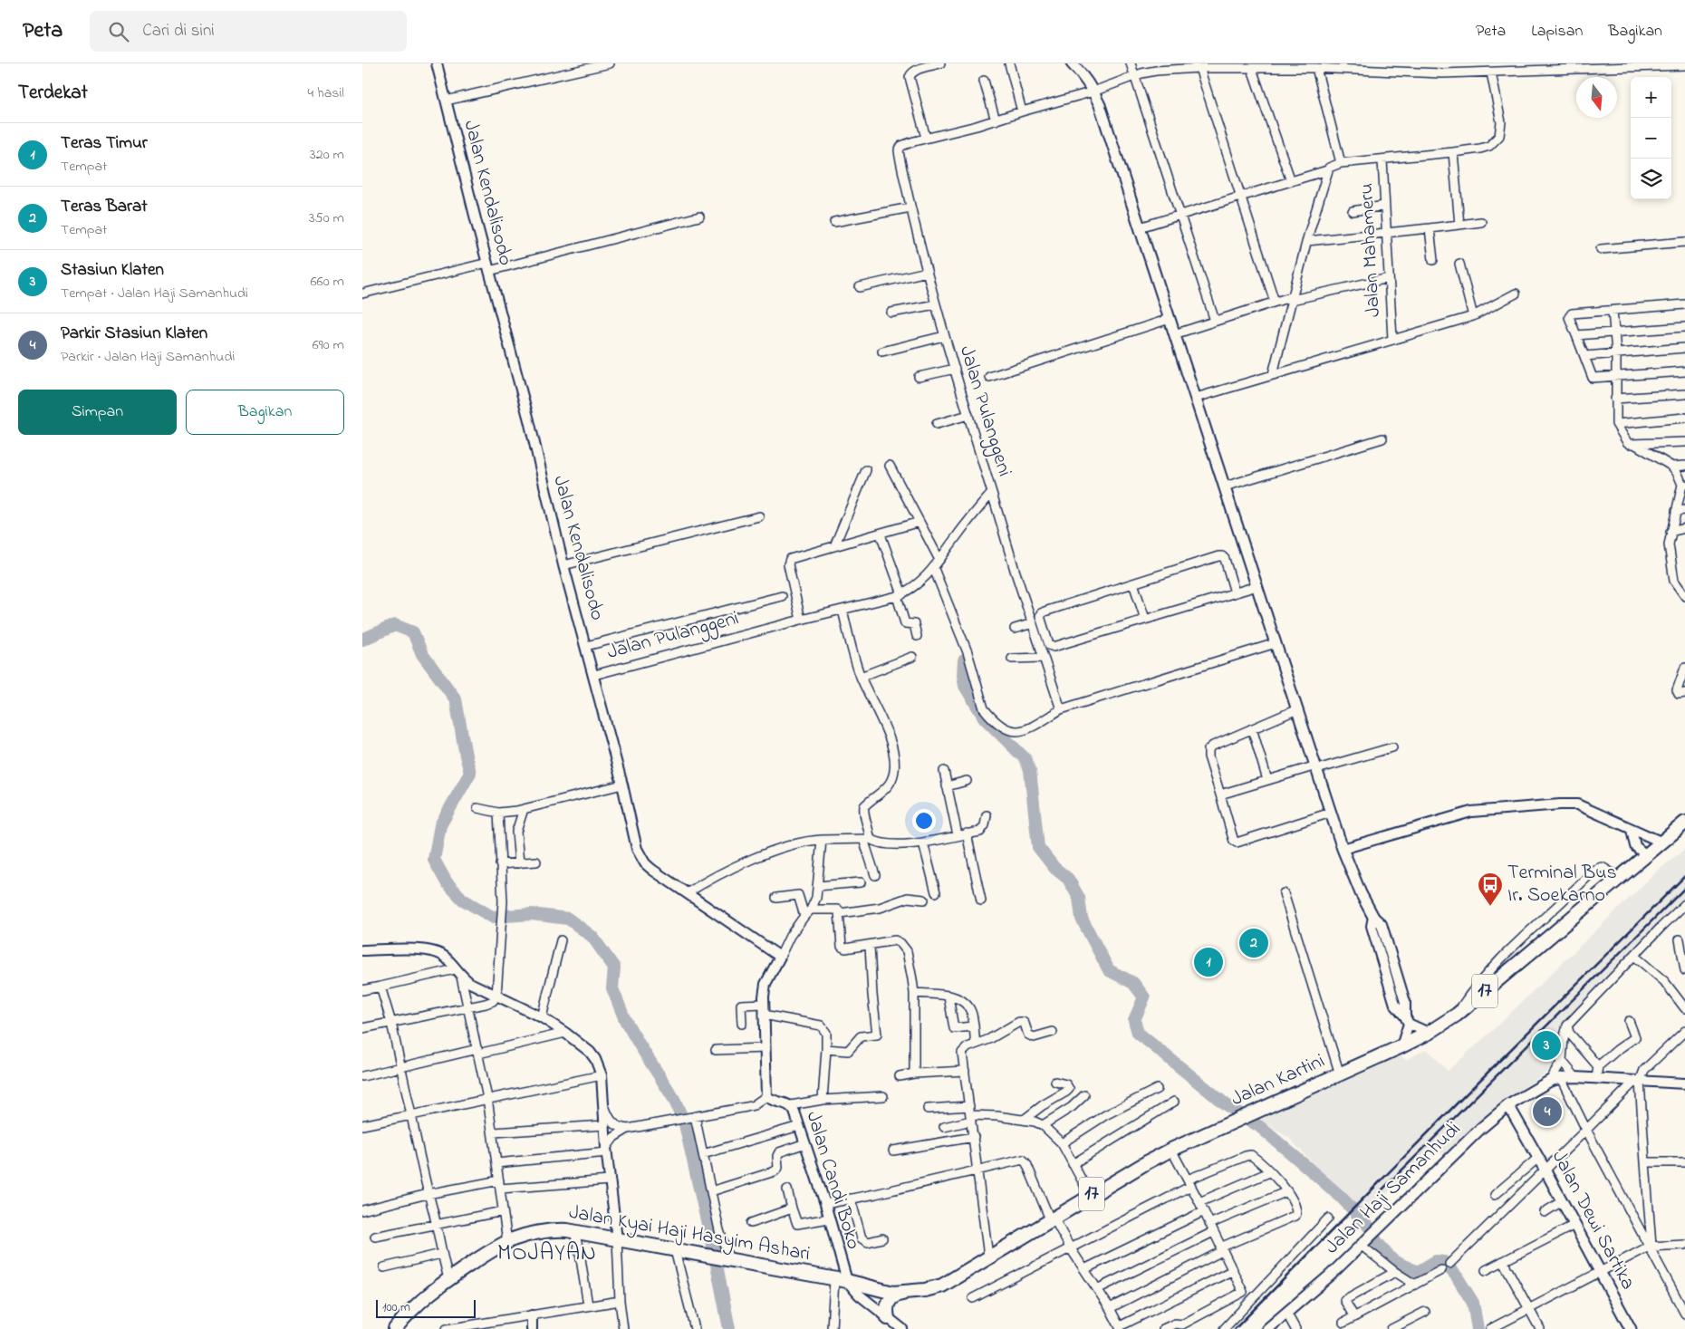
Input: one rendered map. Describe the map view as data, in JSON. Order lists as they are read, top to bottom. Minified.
{"streets":{"highway":["17","Jalan Kartini","Jalan Kyai Haji Hasyim Ashari"],"main road":["Jalan Haji Samanhudi","Jalan Dewi Sartika"],"street":["Jalan Kendalisodo","Jalan Mahameru","Jalan Pulanggeni","Jalan Candi Boko"]},"crossings":[["Jalan Kendalisodo","Jalan Pulanggeni"],["Jalan Kartini","Jalan Candi Boko"],["Jalan Kartini","Jalan Kyai Haji Hasyim Ashari"],["Jalan Candi Boko","Jalan Kyai Haji Hasyim Ashari"],["Jalan Haji Samanhudi","Jalan Dewi Sartika"]],"districts":["MOJAYAN"],"places":{"bus stop":["Terminal Bus Ir. Soekarno"]},"scale_bar":"100 m","north":"bottom","page":{"header":"Peta","search":"Cari di sini","nav":["Peta","Lapisan","Bagikan"],"heading":["Terdekat","4 hasil"],"map_buttons":["+","−"],"list":[{"mark":"1","name":"Teras Timur","note":"Tempat","value":"320 m"},{"mark":"2","name":"Teras Barat","note":"Tempat","value":"350 m"},{"mark":"3","name":"Stasiun Klaten","note":"Tempat · Jalan Haji Samanhudi","value":"660 m"},{"mark":"4","name":"Parkir Stasiun Klaten","note":"Parkir · Jalan Haji Samanhudi","value":"690 m"}],"buttons":["Simpan","Bagikan"],"pins":["2","1","3","4"],"scale":"100 m"}}
